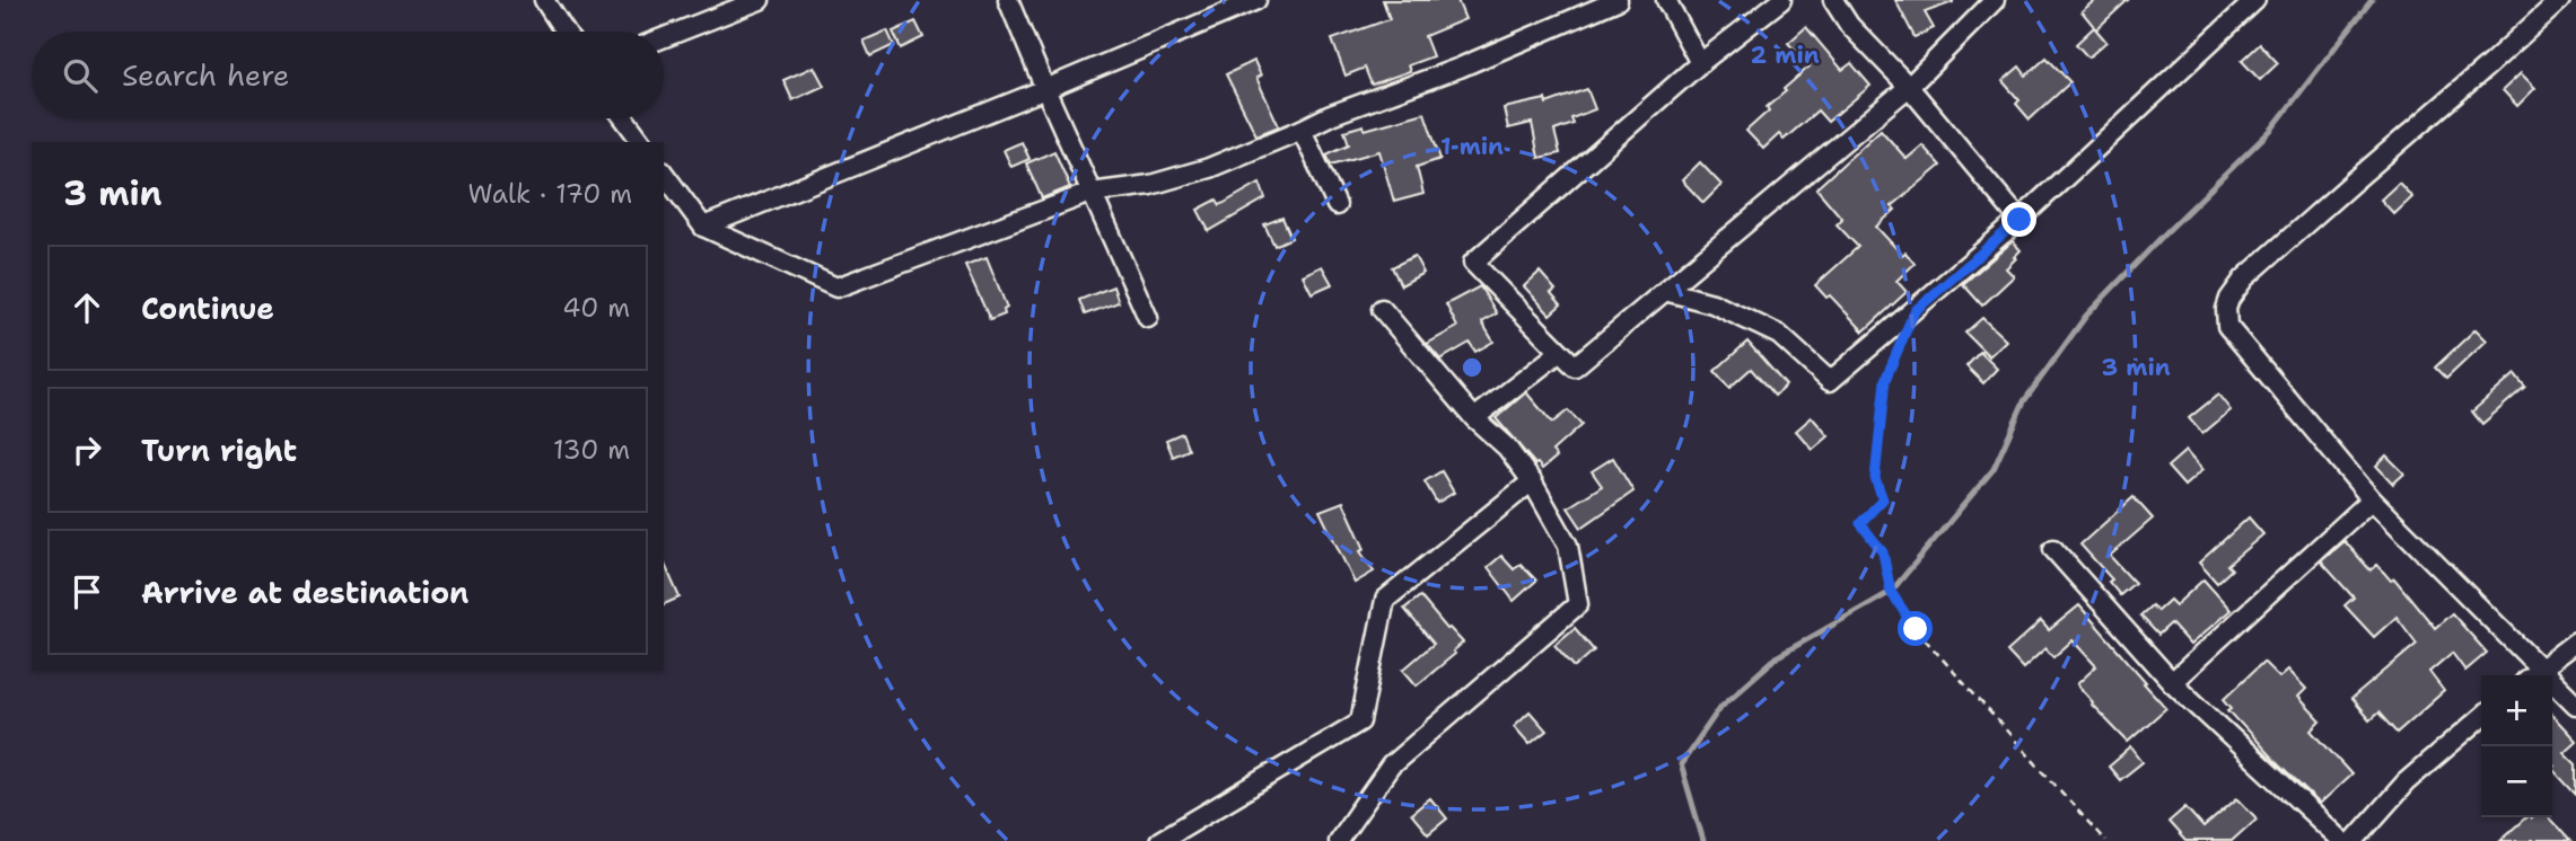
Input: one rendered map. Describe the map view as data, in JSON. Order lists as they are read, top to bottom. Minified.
{"page":{"search":"Search here","heading":["3 min","Walk · 170 m"],"list":[["Continue","40 m"],["Turn right","130 m"],"Arrive at destination"],"map_buttons":["+","−"]},"rings":["2 min","1 min","3 min"]}
